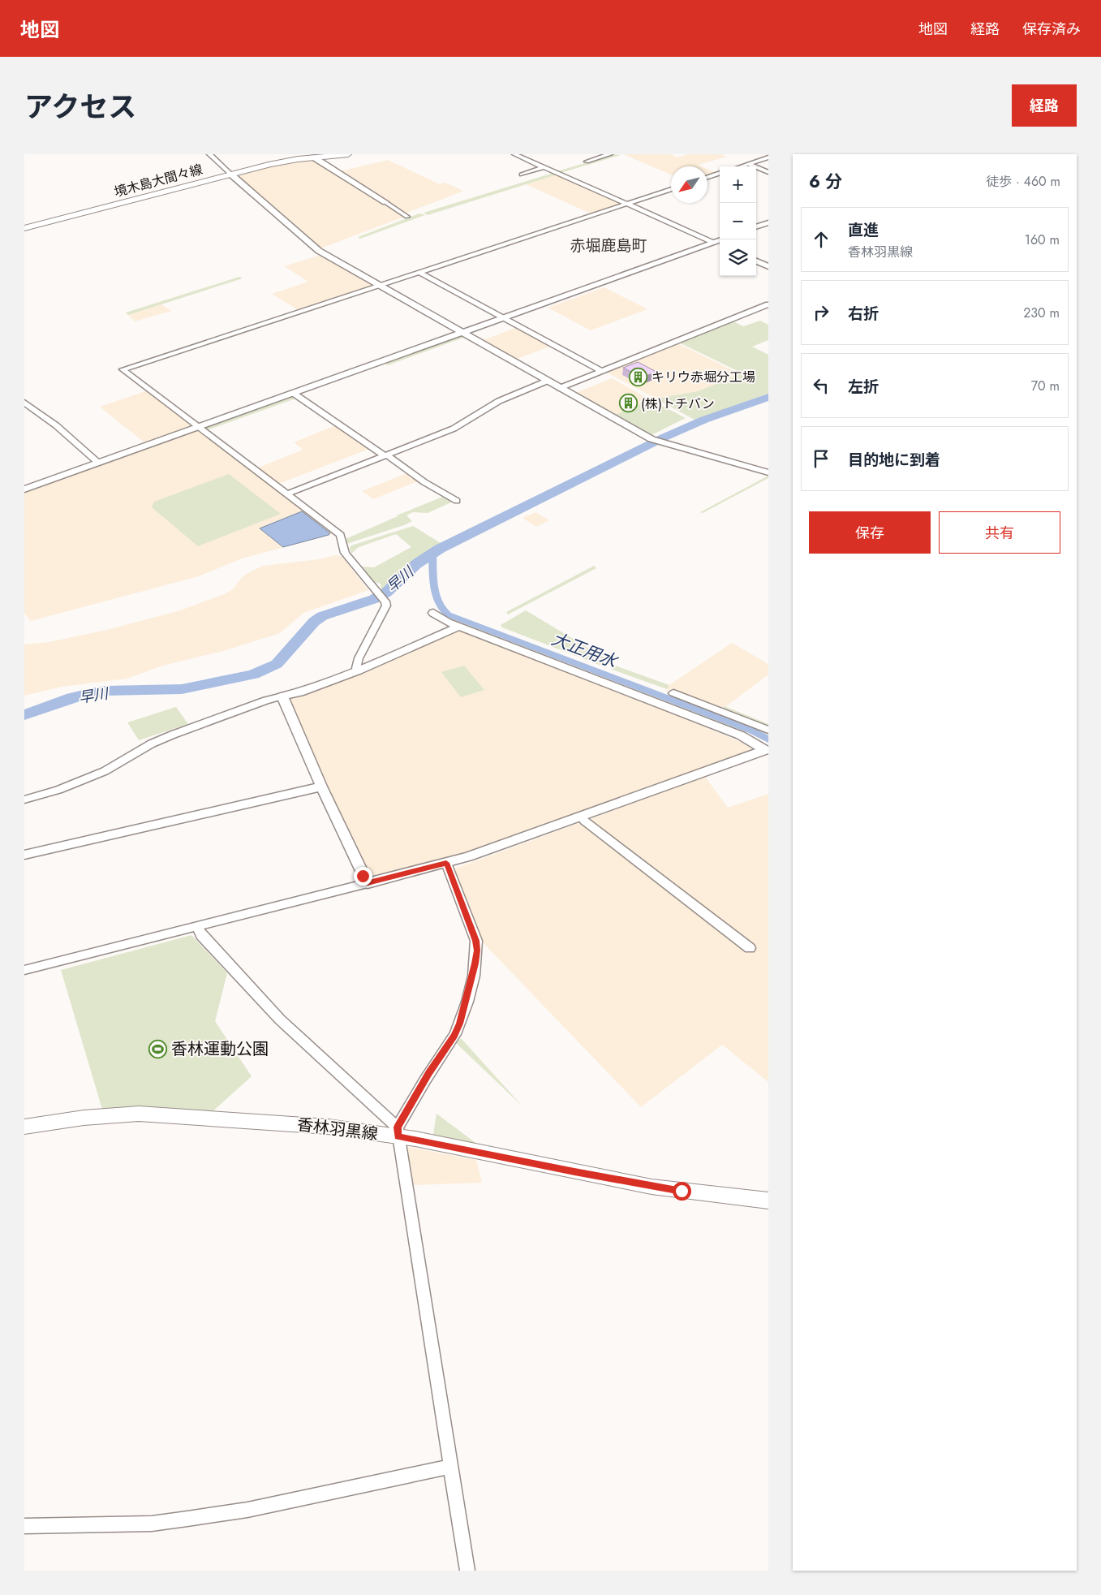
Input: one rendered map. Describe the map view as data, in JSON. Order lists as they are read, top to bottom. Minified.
{"streets":{"main road":["境木島大間々線","香林羽黒線"]},"districts":["赤堀鹿島町"],"water":["早川","大正用水"],"places":{"building":["キリウ赤堀分工場","(株)トチバン"],"sports":["香林運動公園"]},"north":"bottom left","page":{"header":"地図","nav":["地図","経路","保存済み"],"title":"アクセス","buttons":["経路",["保存","共有"]],"heading":["6 分","徒歩 · 460 m"],"map_buttons":["+","−"],"list":[["直進","香林羽黒線","160 m"],["右折","230 m"],["左折","70 m"],"目的地に到着"]}}
